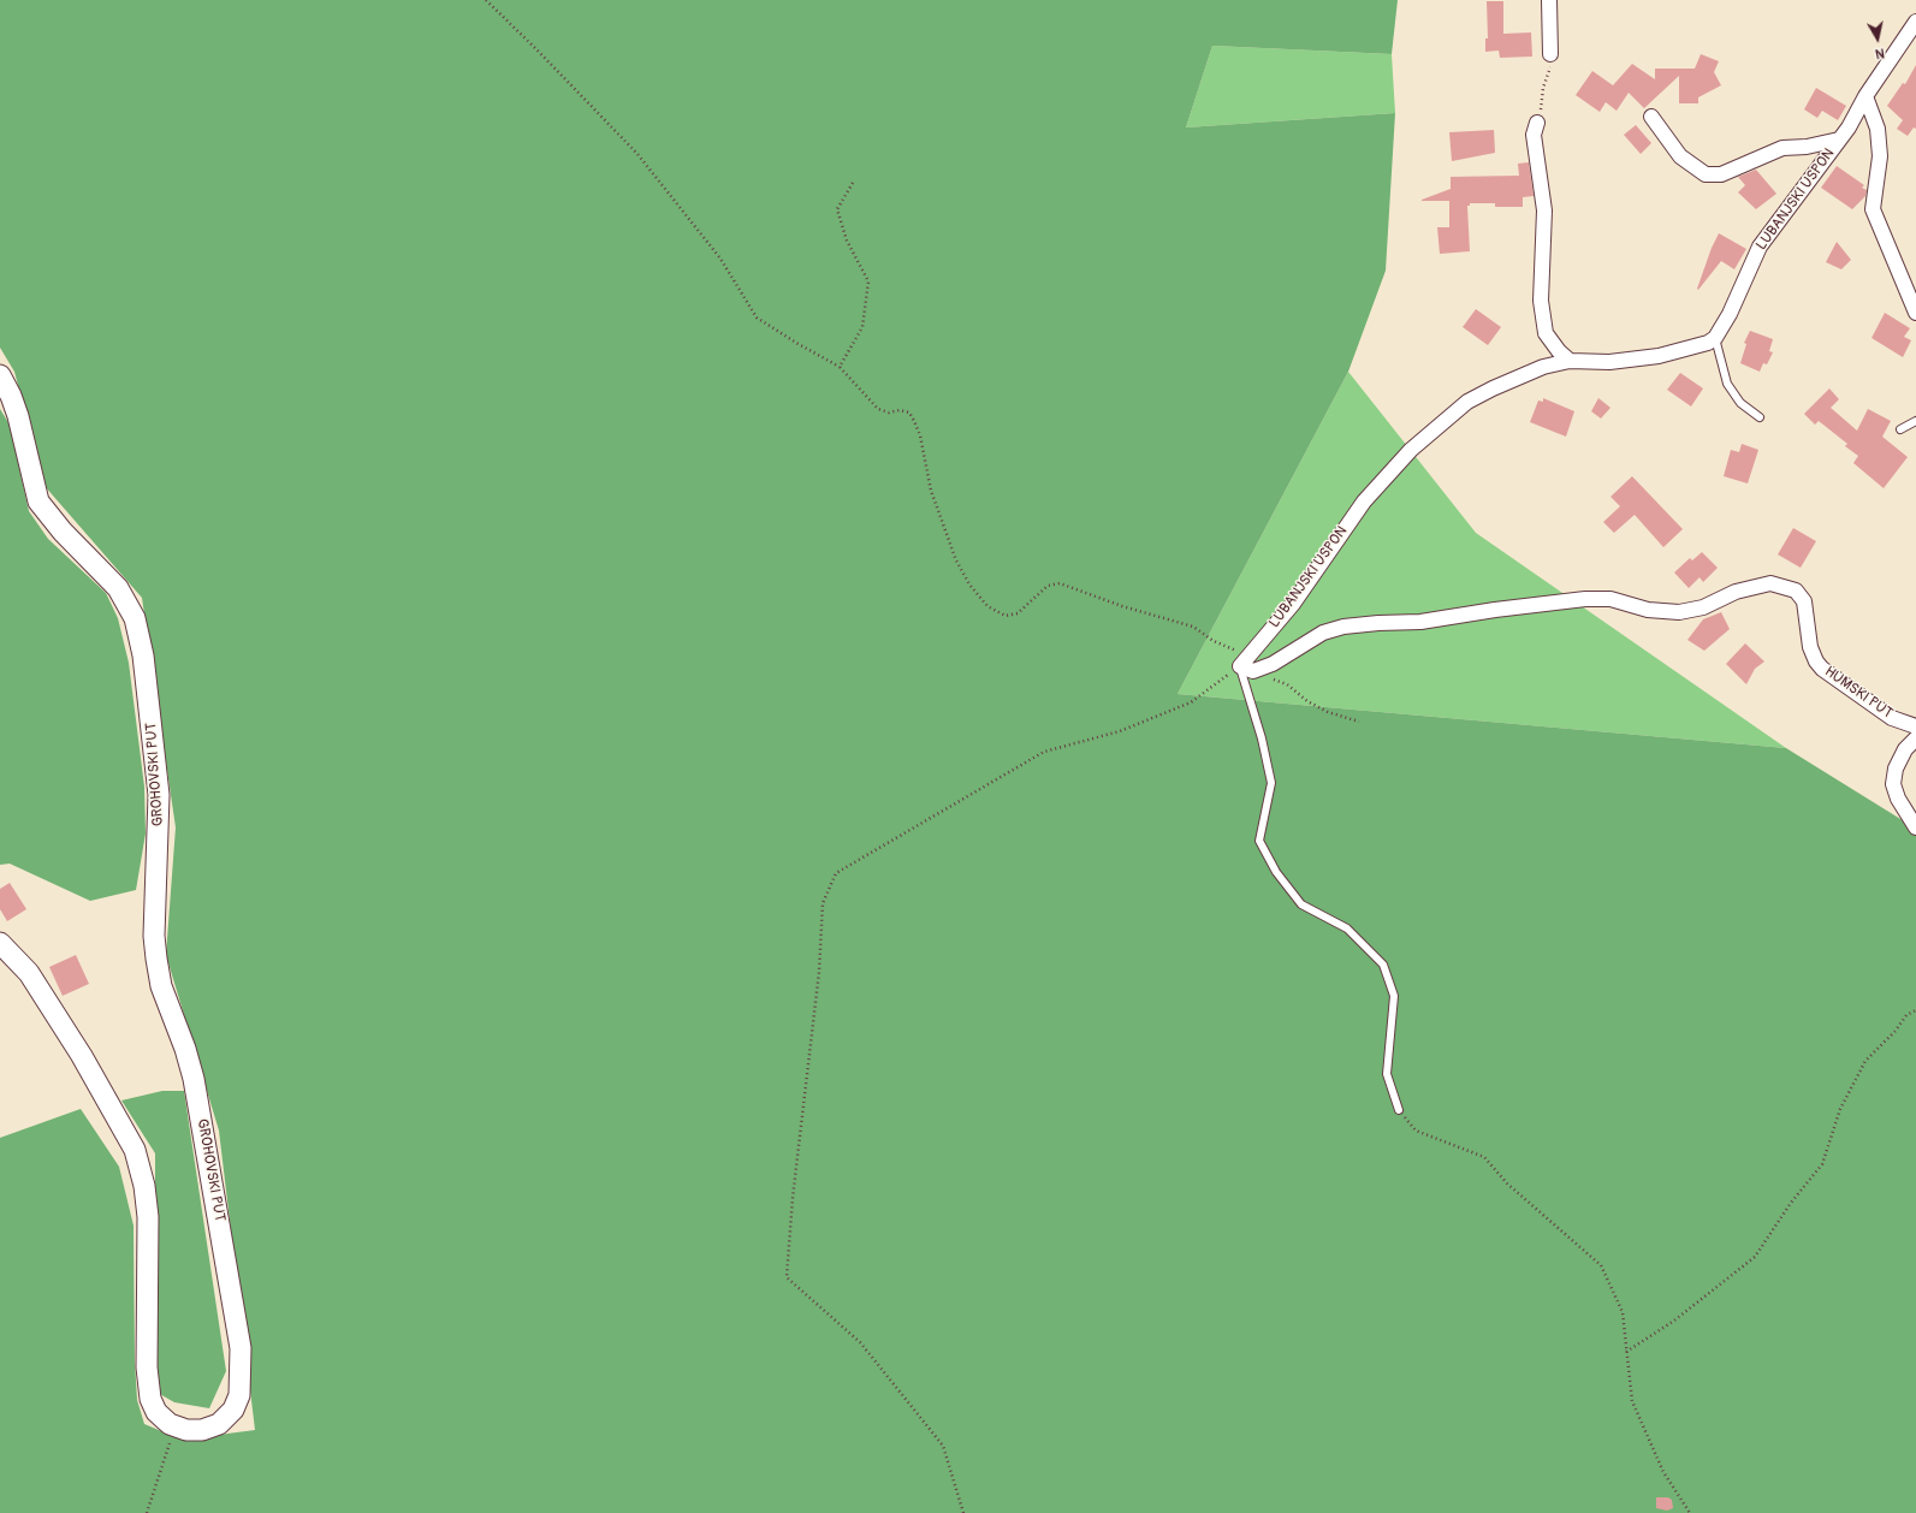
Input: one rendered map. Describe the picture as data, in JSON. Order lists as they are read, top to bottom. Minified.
{"streets":{"main road":["GROHOVSKI PUT"],"street":["LUBANJSKI USPON","HUMSKI PUT"]},"crossings":[["LUBANJSKI USPON","HUMSKI PUT"]],"north":"bottom"}
